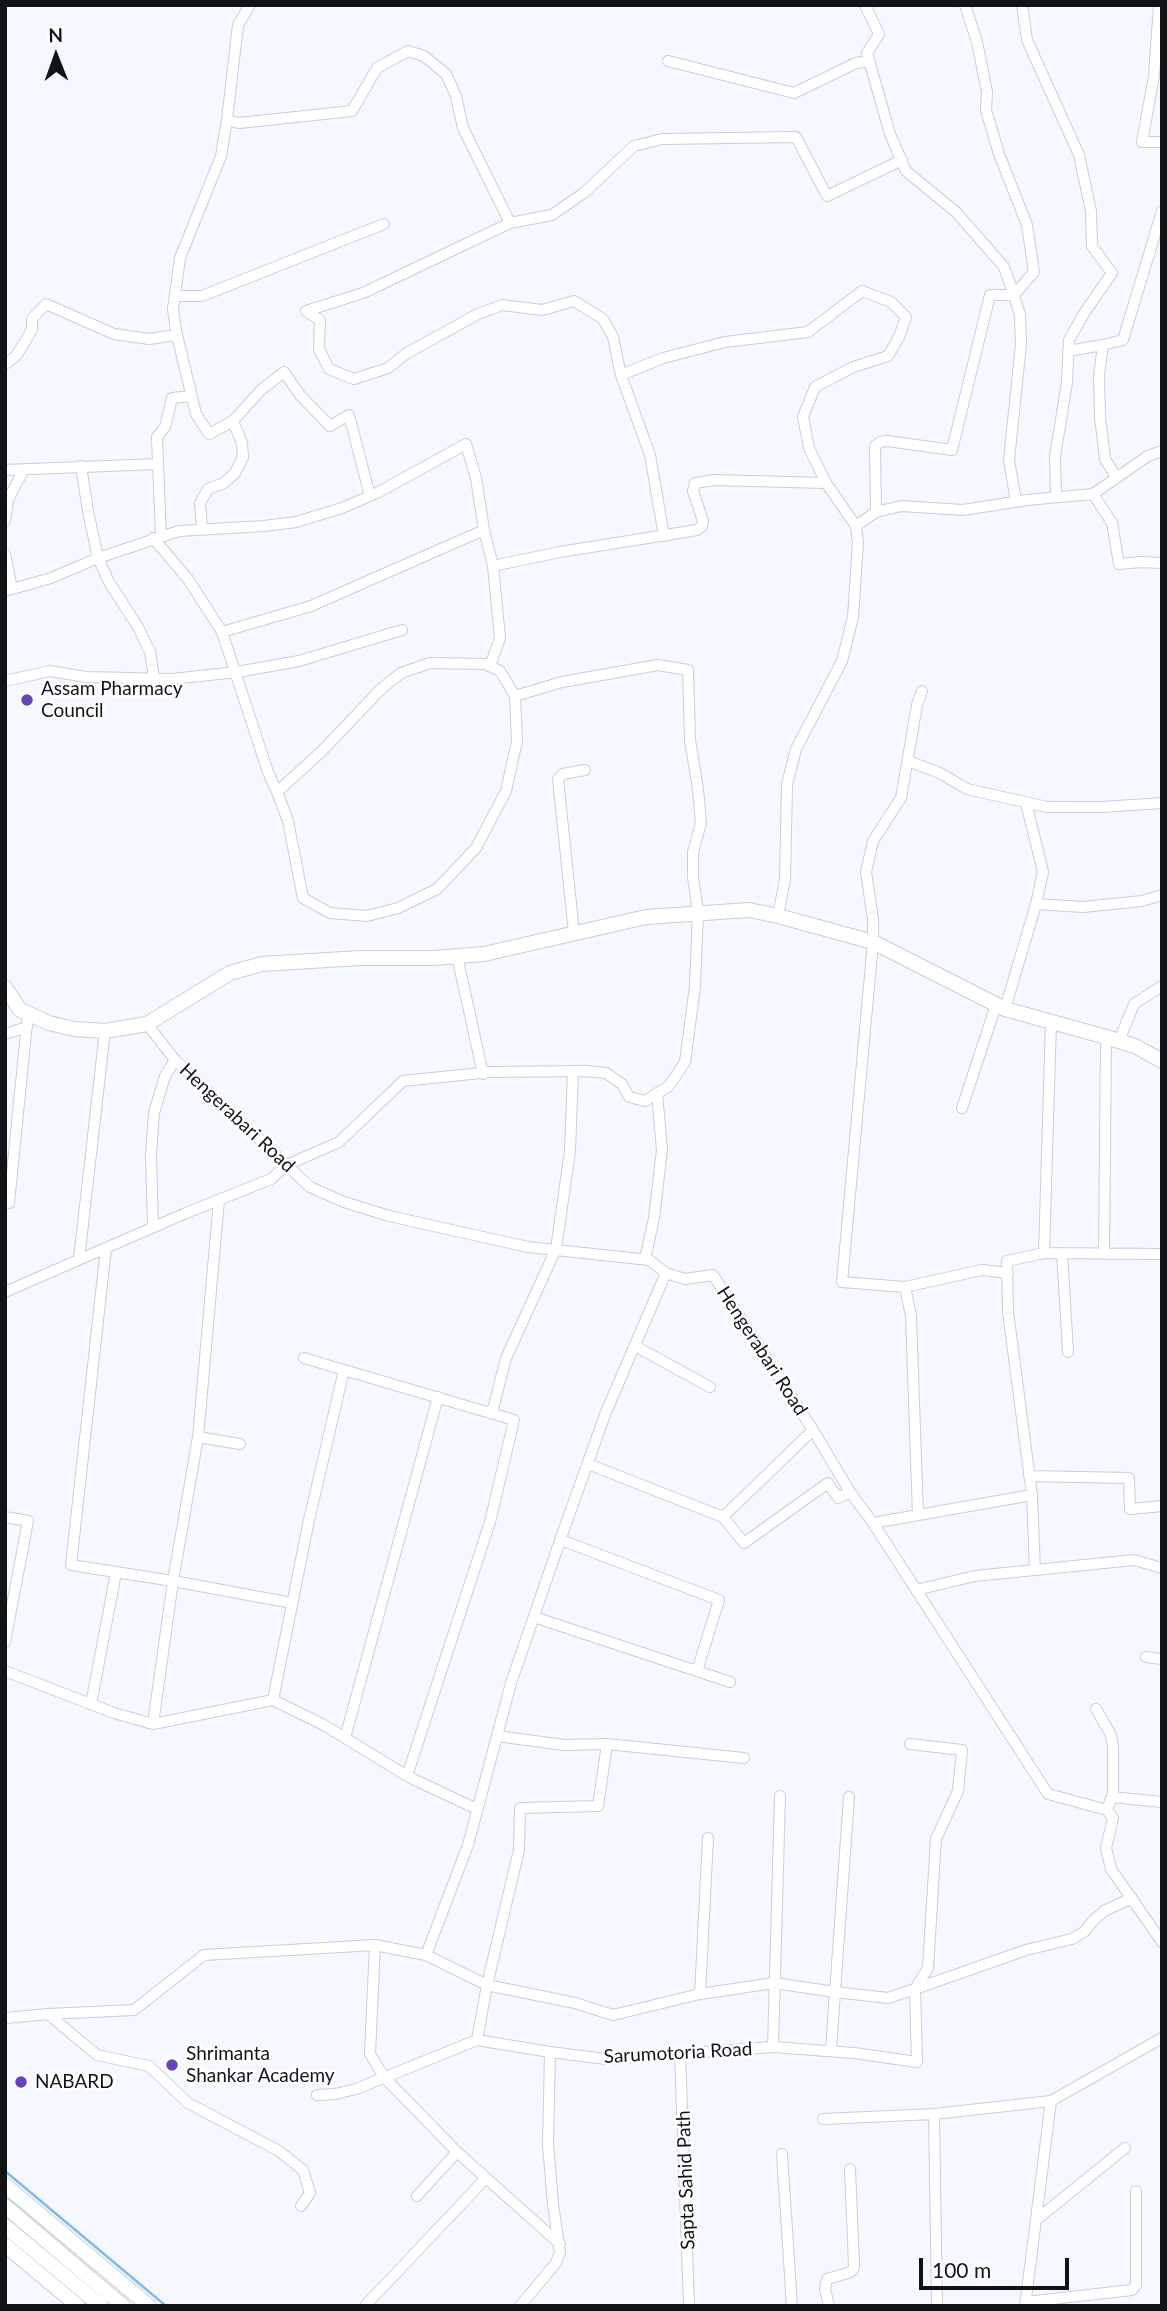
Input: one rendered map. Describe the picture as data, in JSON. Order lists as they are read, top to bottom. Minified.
{"streets":{"street":["Hengerabari Road","Sarumotoria Road","Sapta Sahid Path"]},"crossings":[["Sarumotoria Road","Sapta Sahid Path"]],"places":["Assam Pharmacy Council","Shrimanta Shankar Academy","NABARD"],"scale_bar":"100 m","north":"top"}
